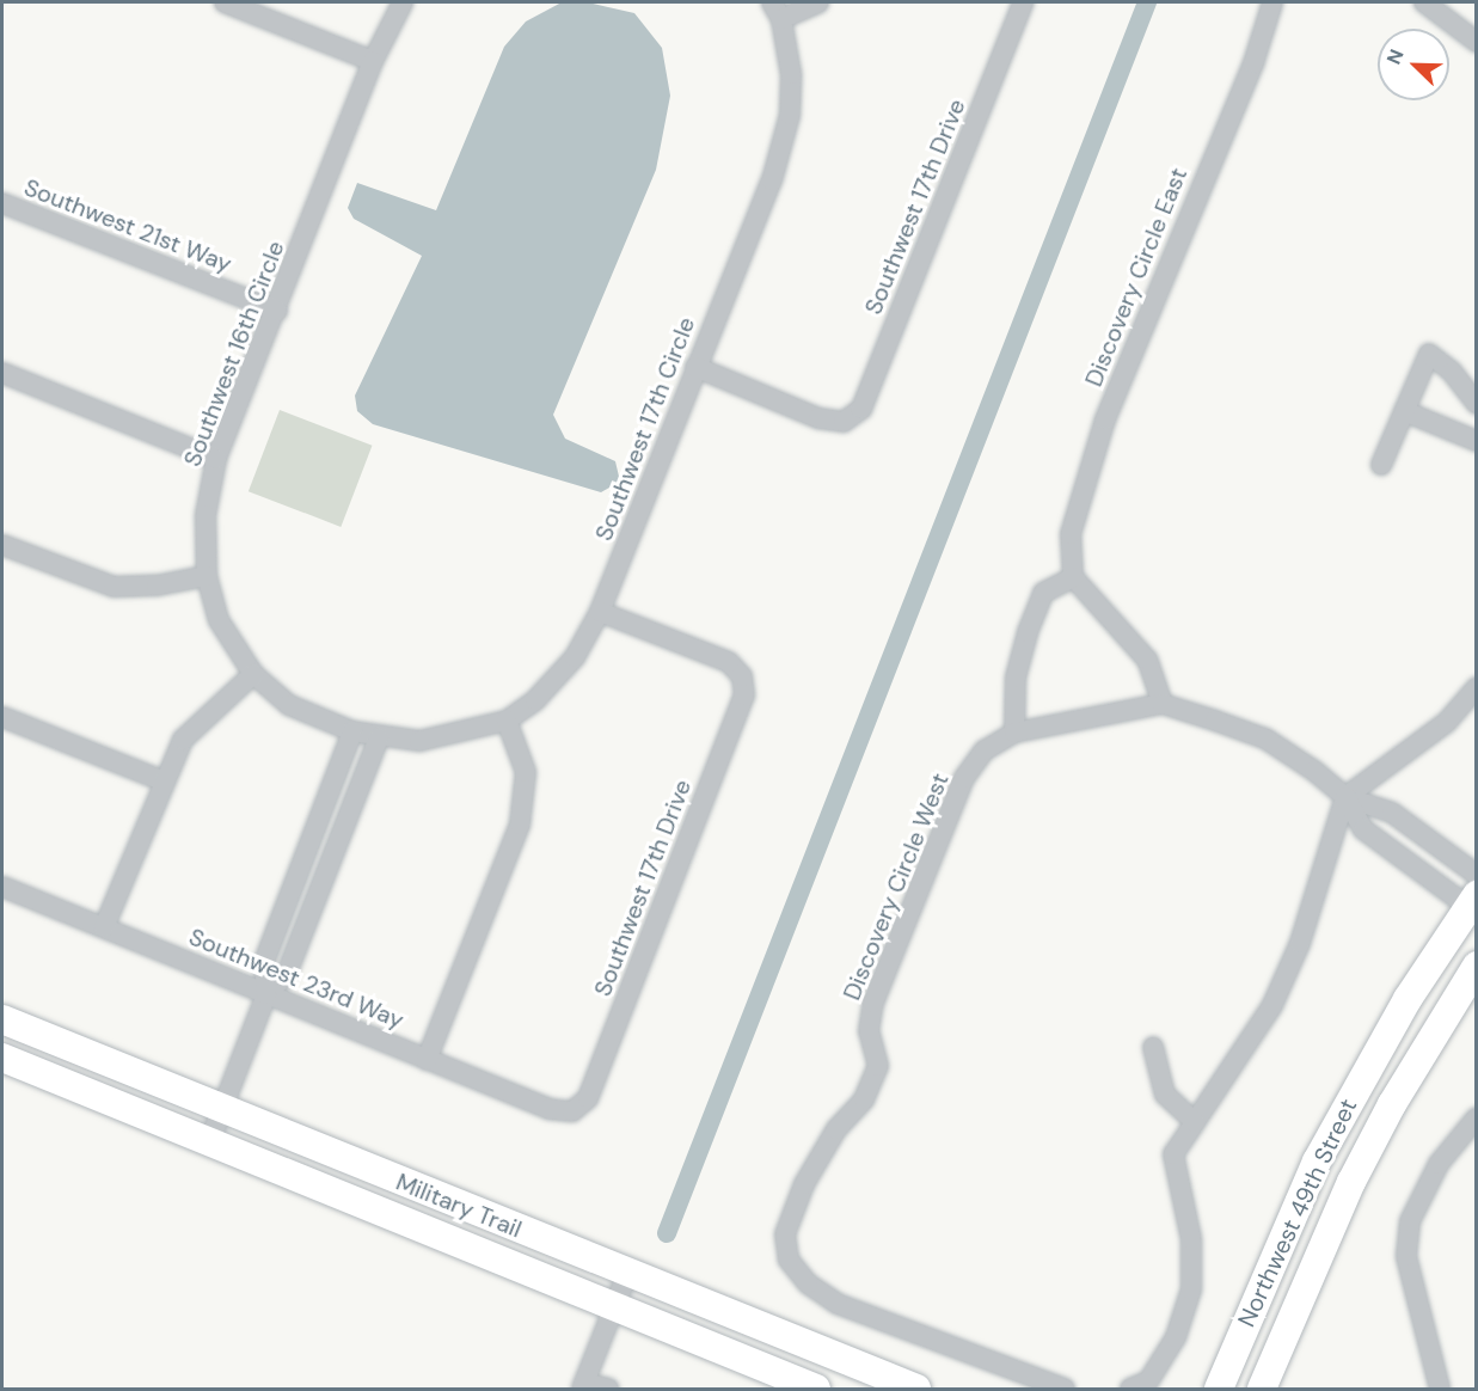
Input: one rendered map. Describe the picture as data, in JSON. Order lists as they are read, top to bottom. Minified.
{"streets":{"street":["Southwest 17th Drive","Southwest 21st Way","Discovery Circle East","Southwest 16th Circle","Southwest 17th Circle","Discovery Circle West","Southwest 23rd Way","Military Trail","Northwest 49th Street"]},"crossings":[["Southwest 17th Drive","Southwest 17th Circle"],["Southwest 17th Drive","Southwest 23rd Way"],["Southwest 21st Way","Southwest 16th Circle"],["Southwest 16th Circle","Southwest 17th Circle"]],"north":"top left"}
